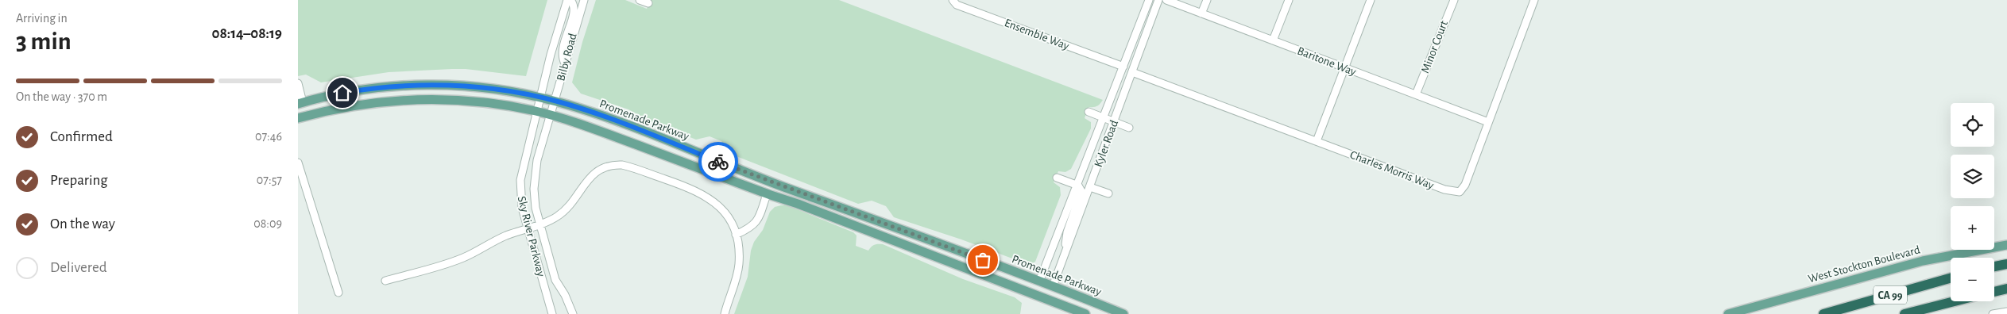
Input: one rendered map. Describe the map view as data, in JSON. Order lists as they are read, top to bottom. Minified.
{"streets":{"highway":["CA 99"],"main road":["Promenade Parkway","West Stockton Boulevard"],"street":["Ensemble Way","Minor Court","Bilby Road","Baritone Way","Kyler Road","Charles Morris Way","Sky River Parkway"]},"crossings":[["Ensemble Way","Kyler Road"],["Minor Court","Baritone Way"],["Bilby Road","Promenade Parkway"],["Bilby Road","Sky River Parkway"],["Baritone Way","Charles Morris Way"],["Promenade Parkway","Kyler Road"],["Kyler Road","Charles Morris Way"]],"page":{"heading":["3 min","Arriving in","08:14–08:19"],"bar":"On the way · 370 m","map_buttons":["+","−"],"list":[["Confirmed","07:46"],["Preparing","07:57"],["On the way","08:09"],"Delivered"]}}
